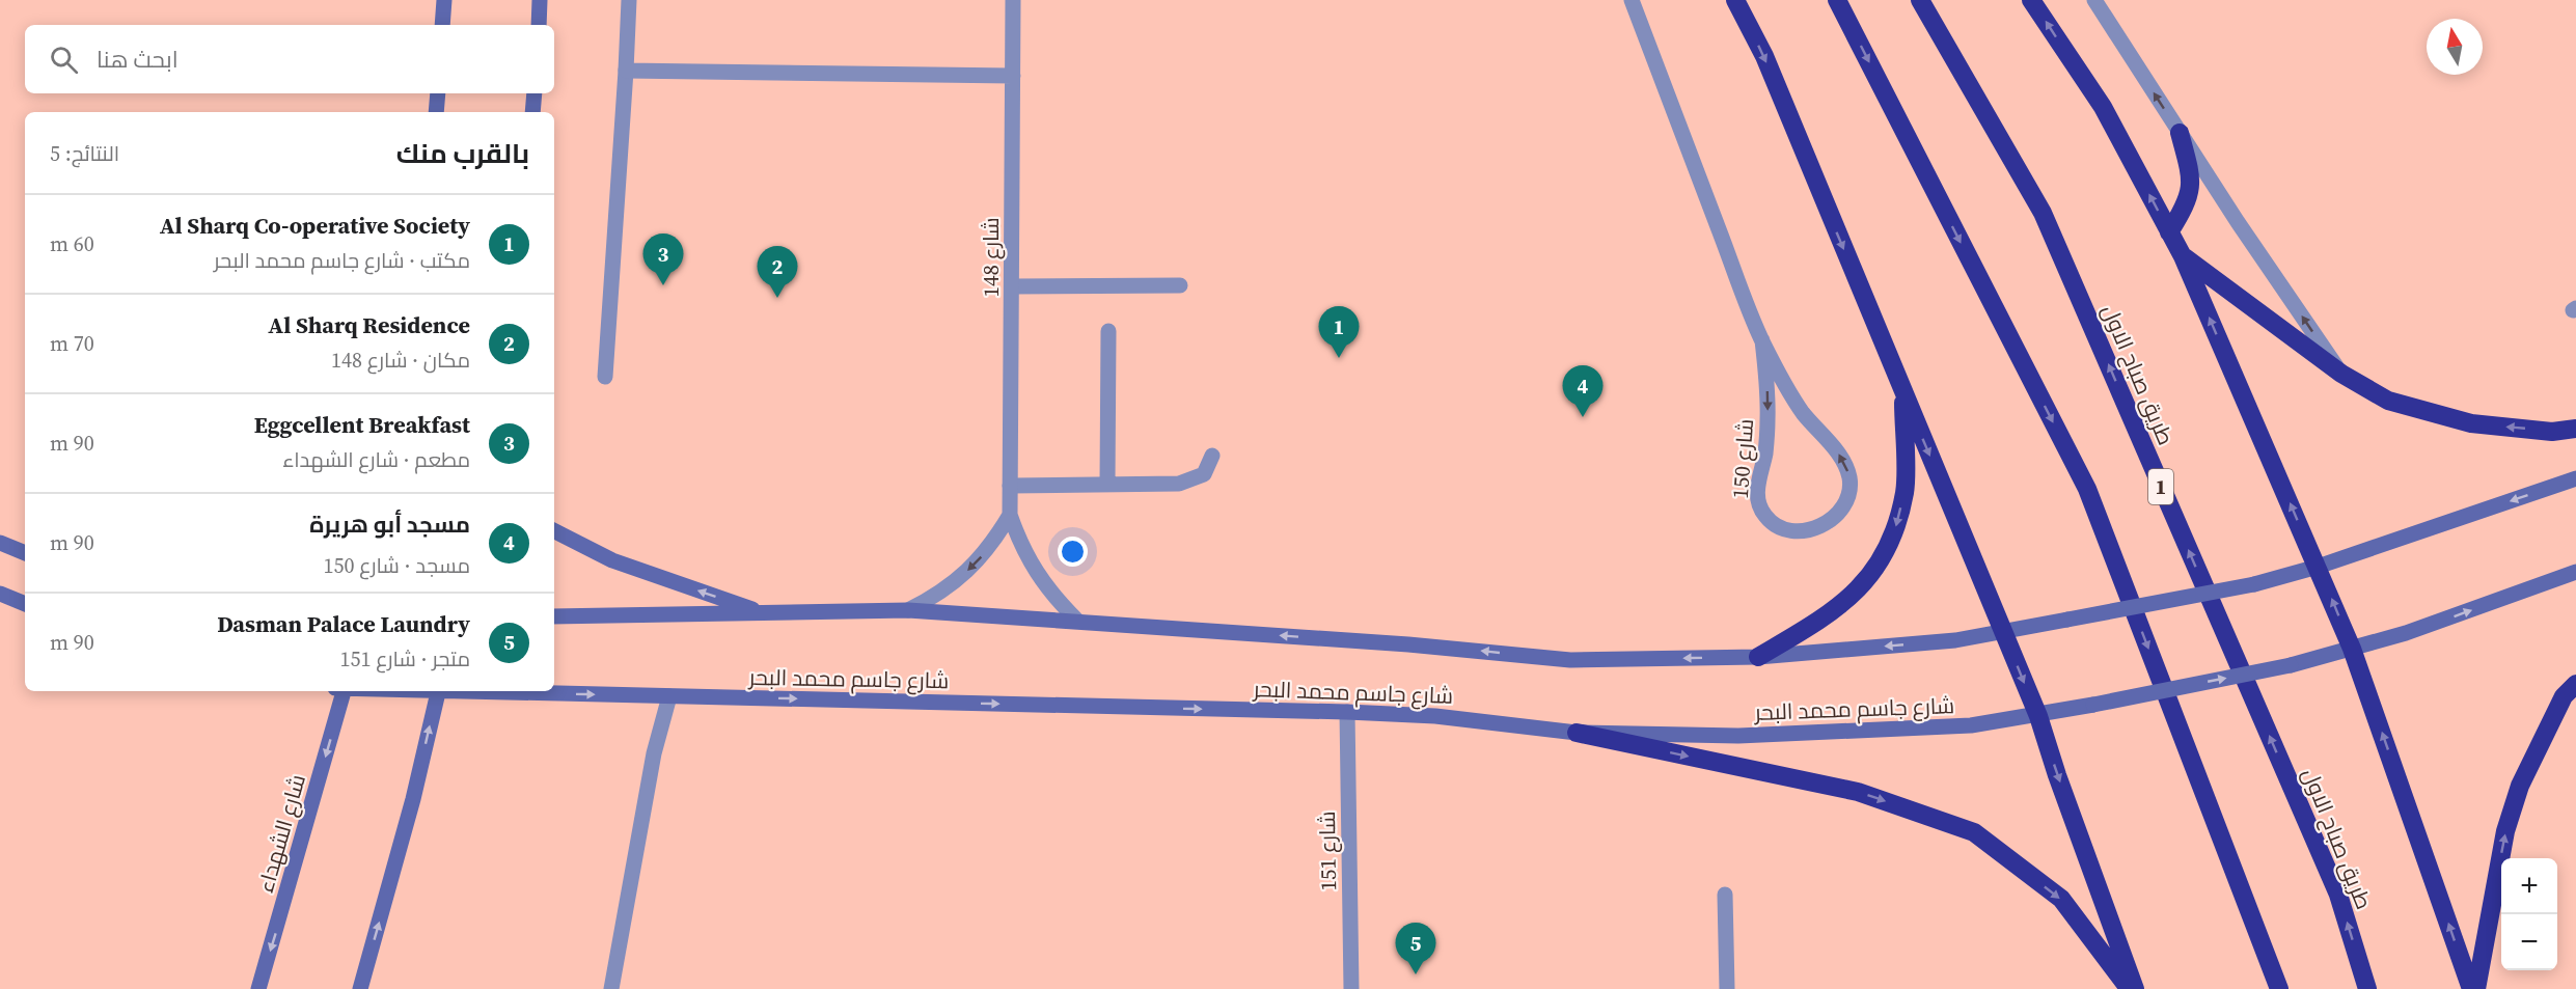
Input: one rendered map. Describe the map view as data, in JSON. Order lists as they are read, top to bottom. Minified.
{"streets":{"highway":["طريق صباح الاول","1"],"main road":["شارع جاسم محمد البحر","شارع الشهداء"],"street":["شارع 148","شارع 150","شارع 151"]},"crossings":[["شارع جاسم محمد البحر","شارع 151"]],"north":"top","page":{"search":"ابحث هنا","heading":["بالقرب منك","النتائج: 5"],"list":[{"mark":"1","name":"Al Sharq Co-operative Society","note":"مكتب · شارع جاسم محمد البحر","value":"60 m"},{"mark":"2","name":"Al Sharq Residence","note":"مكان · شارع 148","value":"70 m"},{"mark":"3","name":"Eggcellent Breakfast","note":"مطعم · شارع الشهداء","value":"90 m"},{"mark":"4","name":"مسجد أبو هريرة","note":"مسجد · شارع 150","value":"90 m"},{"mark":"5","name":"Dasman Palace Laundry","note":"متجر · شارع 151","value":"90 m"}],"pins":["3","2","1","4","5"],"map_buttons":["+","−"]}}
